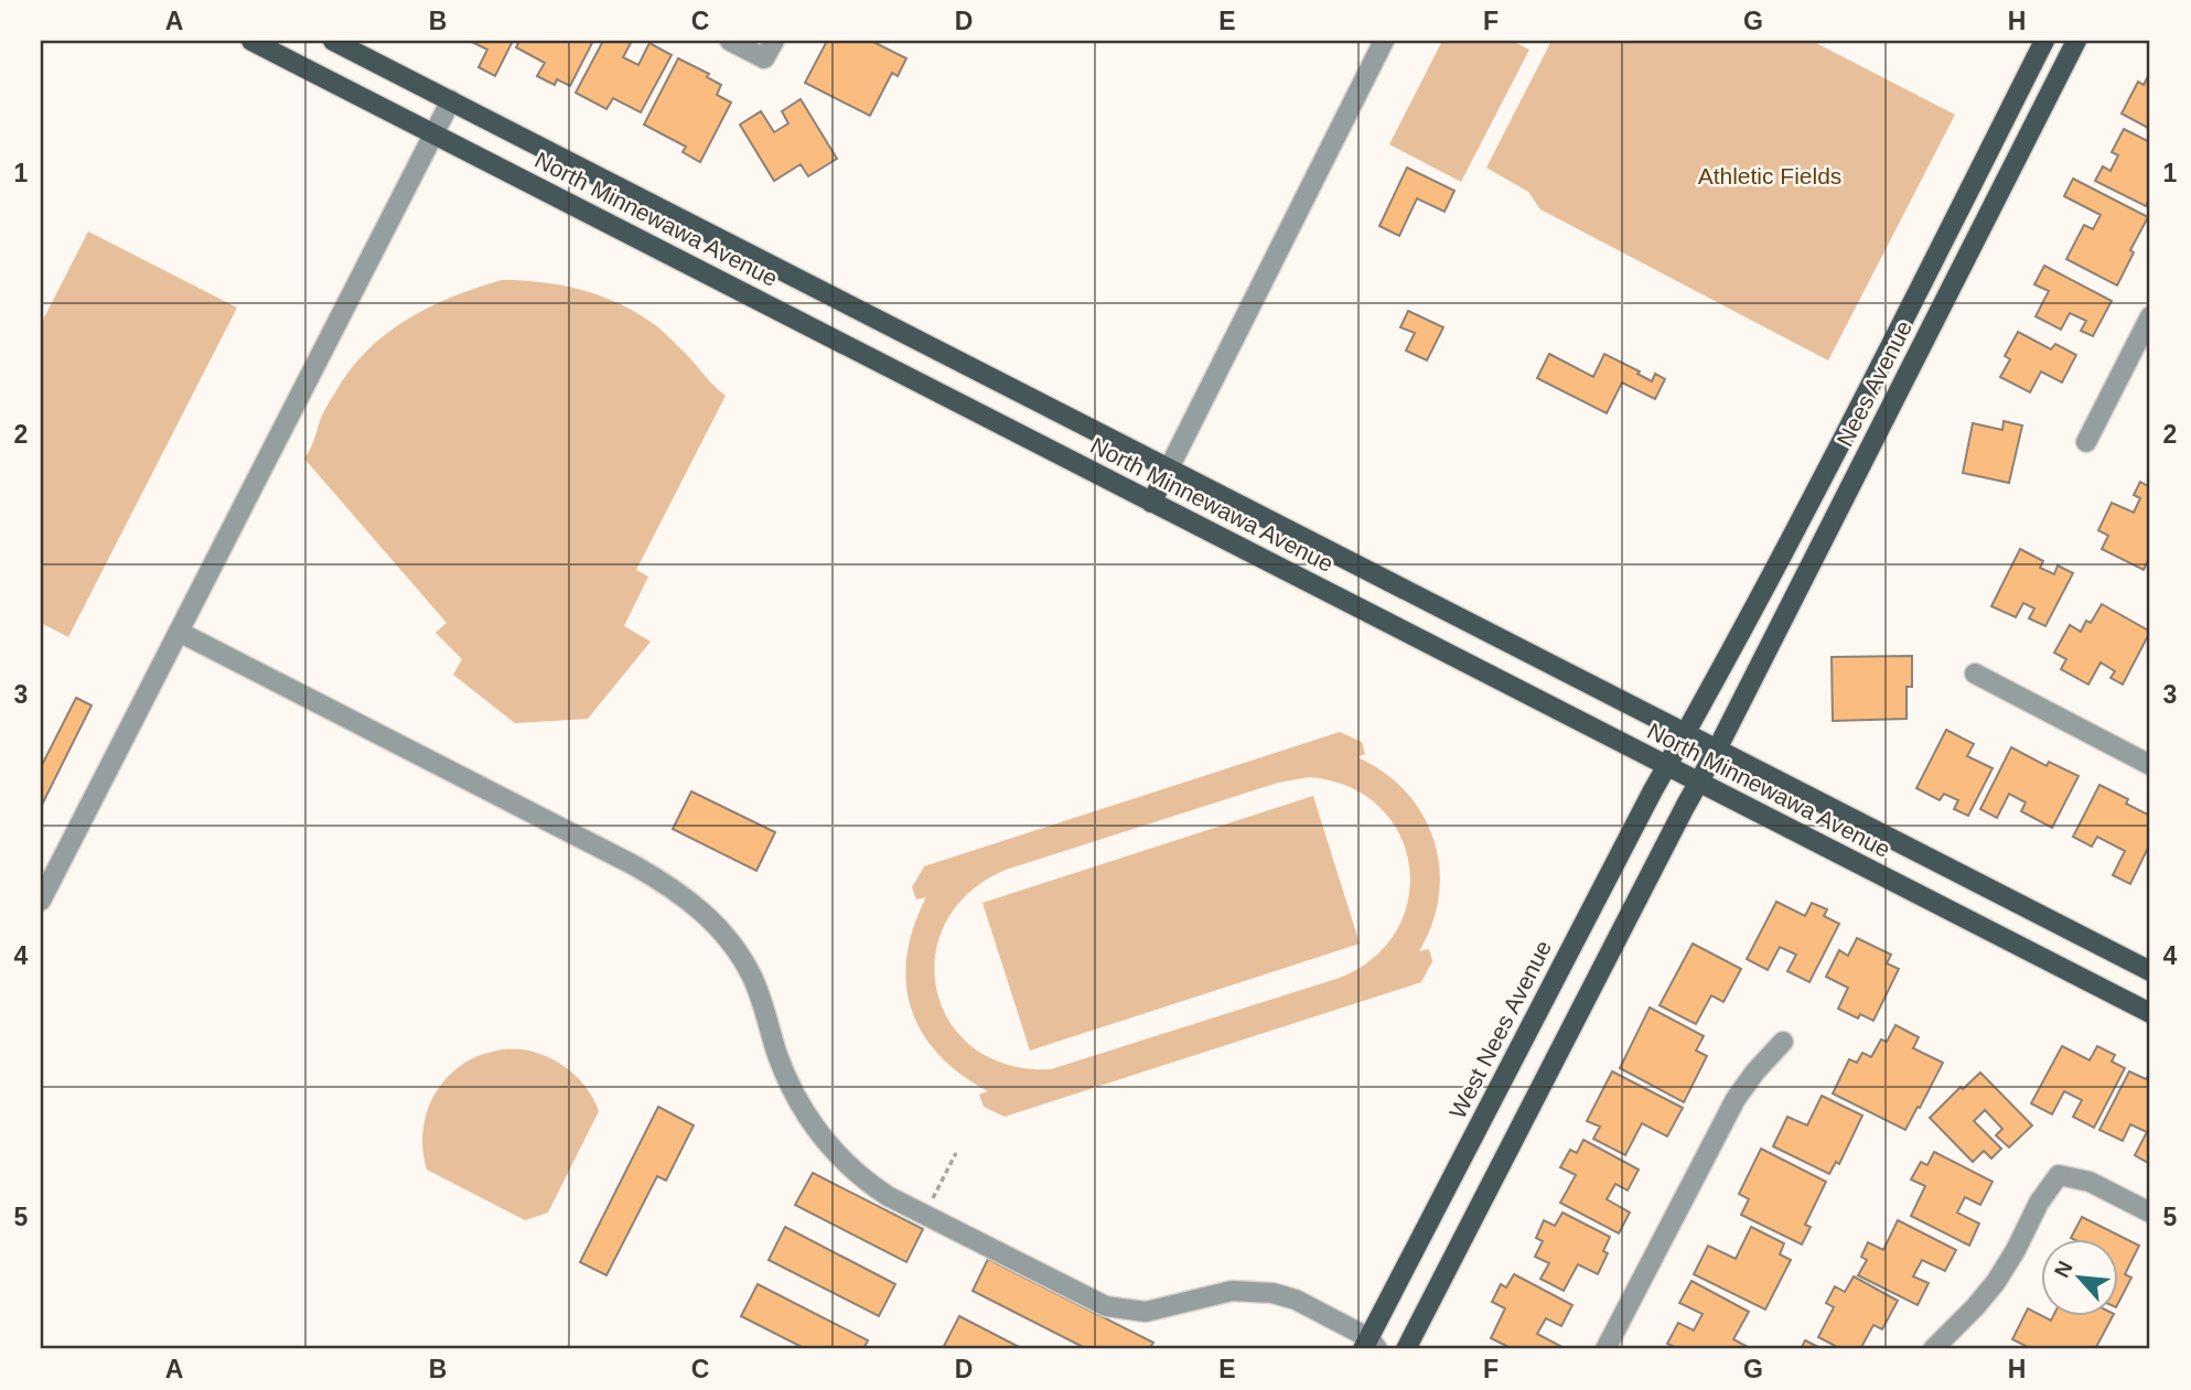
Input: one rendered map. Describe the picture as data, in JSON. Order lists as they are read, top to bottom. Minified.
{"streets":{"main road":["North Minnewawa Avenue","Nees Avenue","West Nees Avenue"]},"crossings":[["North Minnewawa Avenue","Nees Avenue"],["North Minnewawa Avenue","West Nees Avenue"],["Nees Avenue","West Nees Avenue"]],"parks":["Athletic Fields"],"north":"top left","grid":{"columns":["A","B","C","D","E","F","G","H"],"rows":["1","2","3","4","5"]}}
